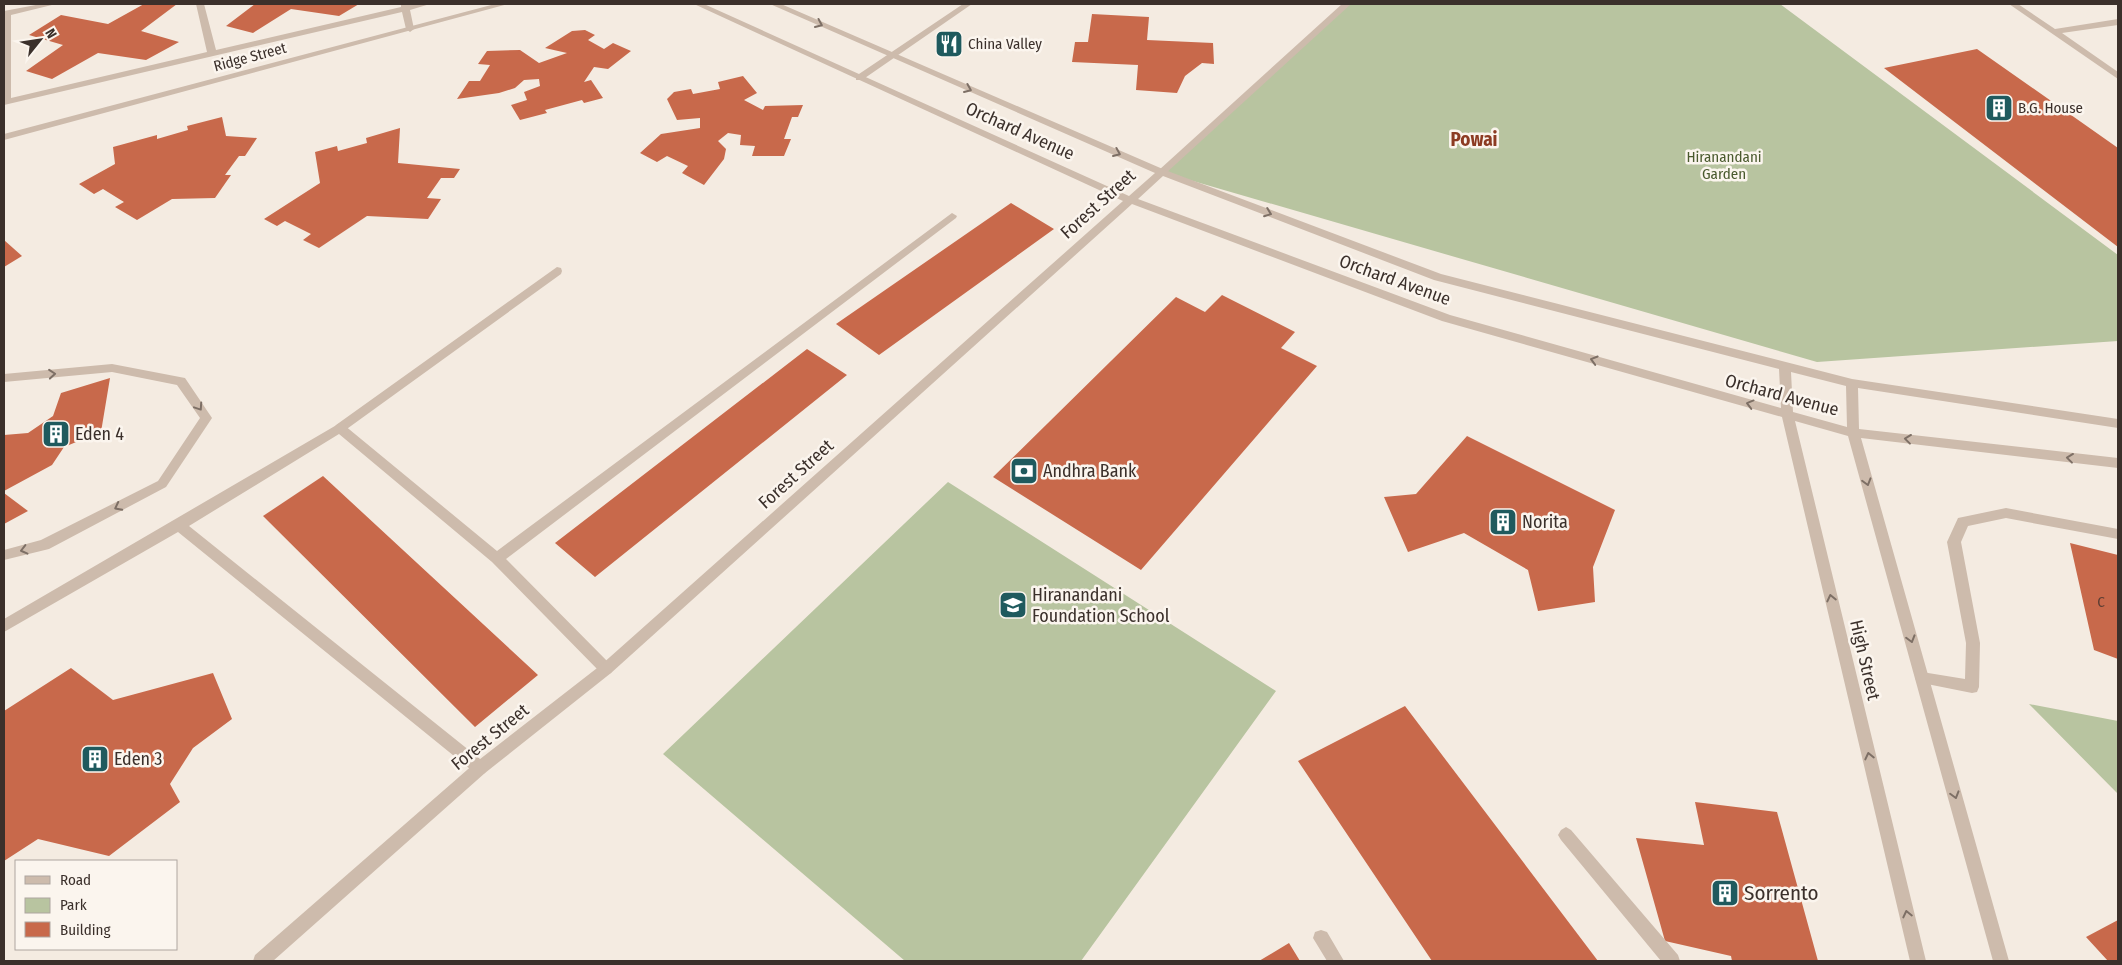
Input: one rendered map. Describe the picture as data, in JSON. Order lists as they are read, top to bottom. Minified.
{"streets":{"street":["Ridge Street","Orchard Avenue","Forest Street","High Street"]},"crossings":[["Orchard Avenue","Forest Street"],["Orchard Avenue","High Street"]],"districts":["Powai"],"parks":["Hiranandani Garden"],"places":{"restaurant":["China Valley"],"building":["B.G. House","Eden 4","Norita","Eden 3","Sorrento"],"bank":["Andhra Bank"],"school or university":["Hiranandani Foundation School"]},"house_numbers":["C"],"legend":["Road","Park","Building"],"north":"top right"}
